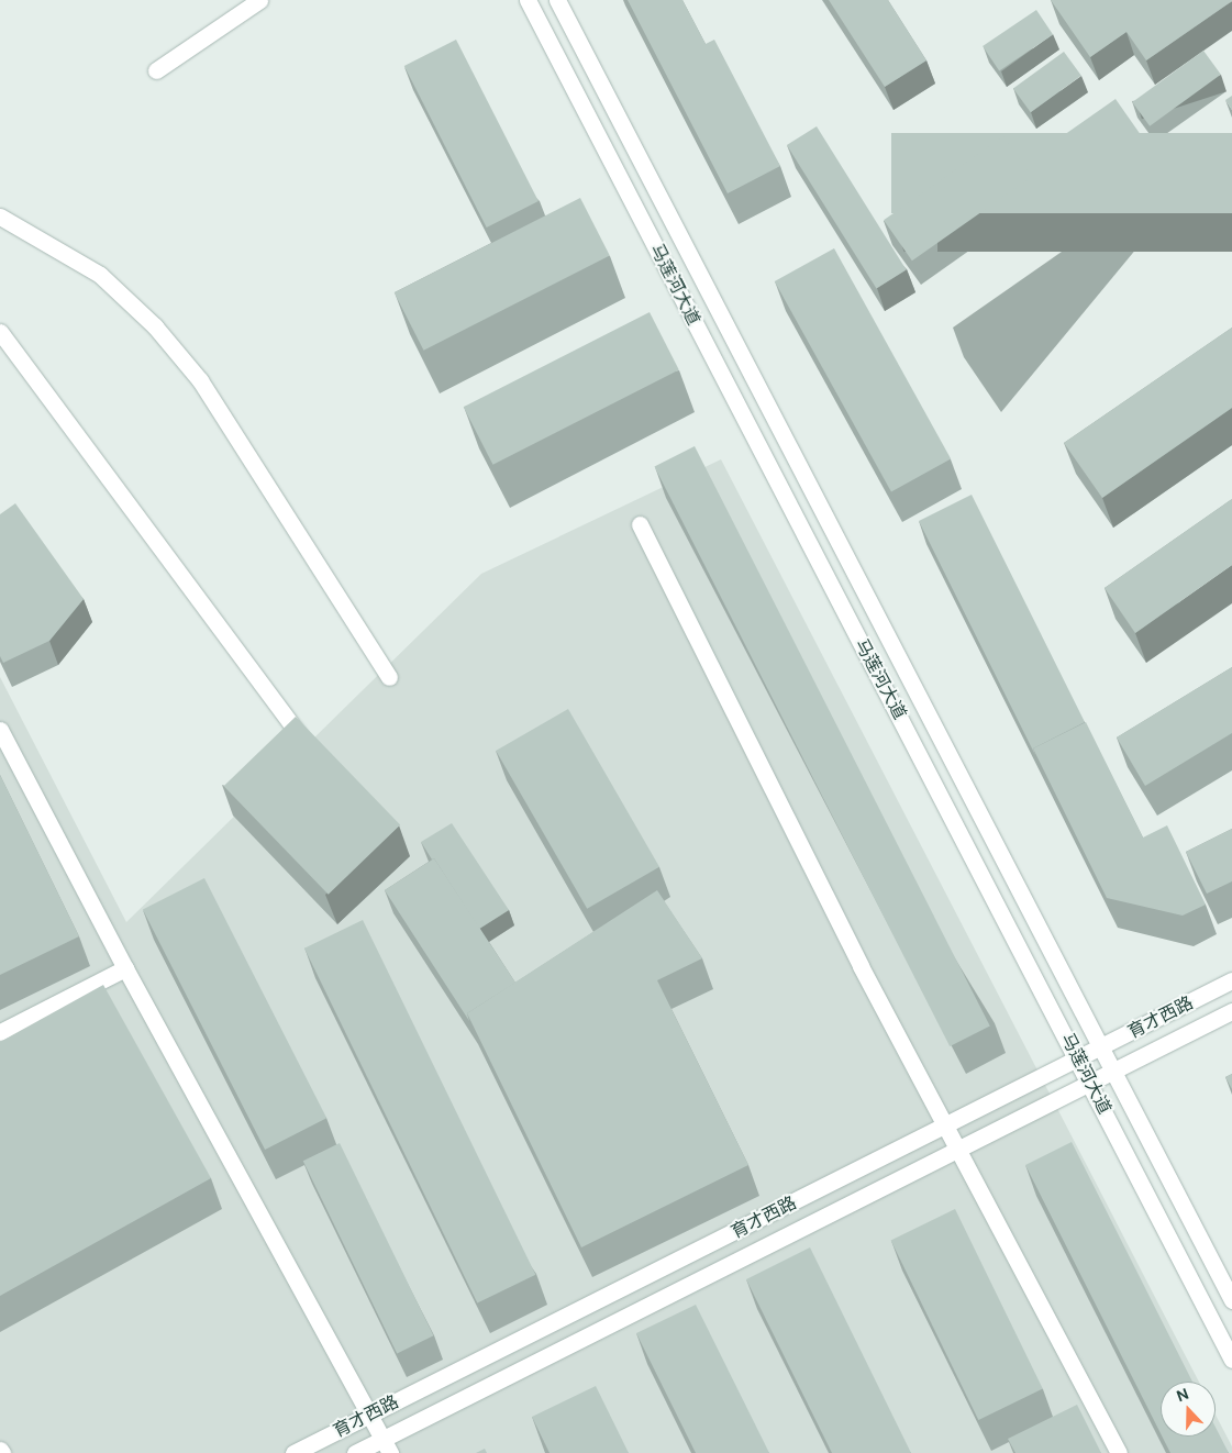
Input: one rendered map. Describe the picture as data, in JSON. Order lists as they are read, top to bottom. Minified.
{"streets":{"street":["马莲河大道","育才西路"]},"crossings":[["马莲河大道","育才西路"]],"north":"top"}
